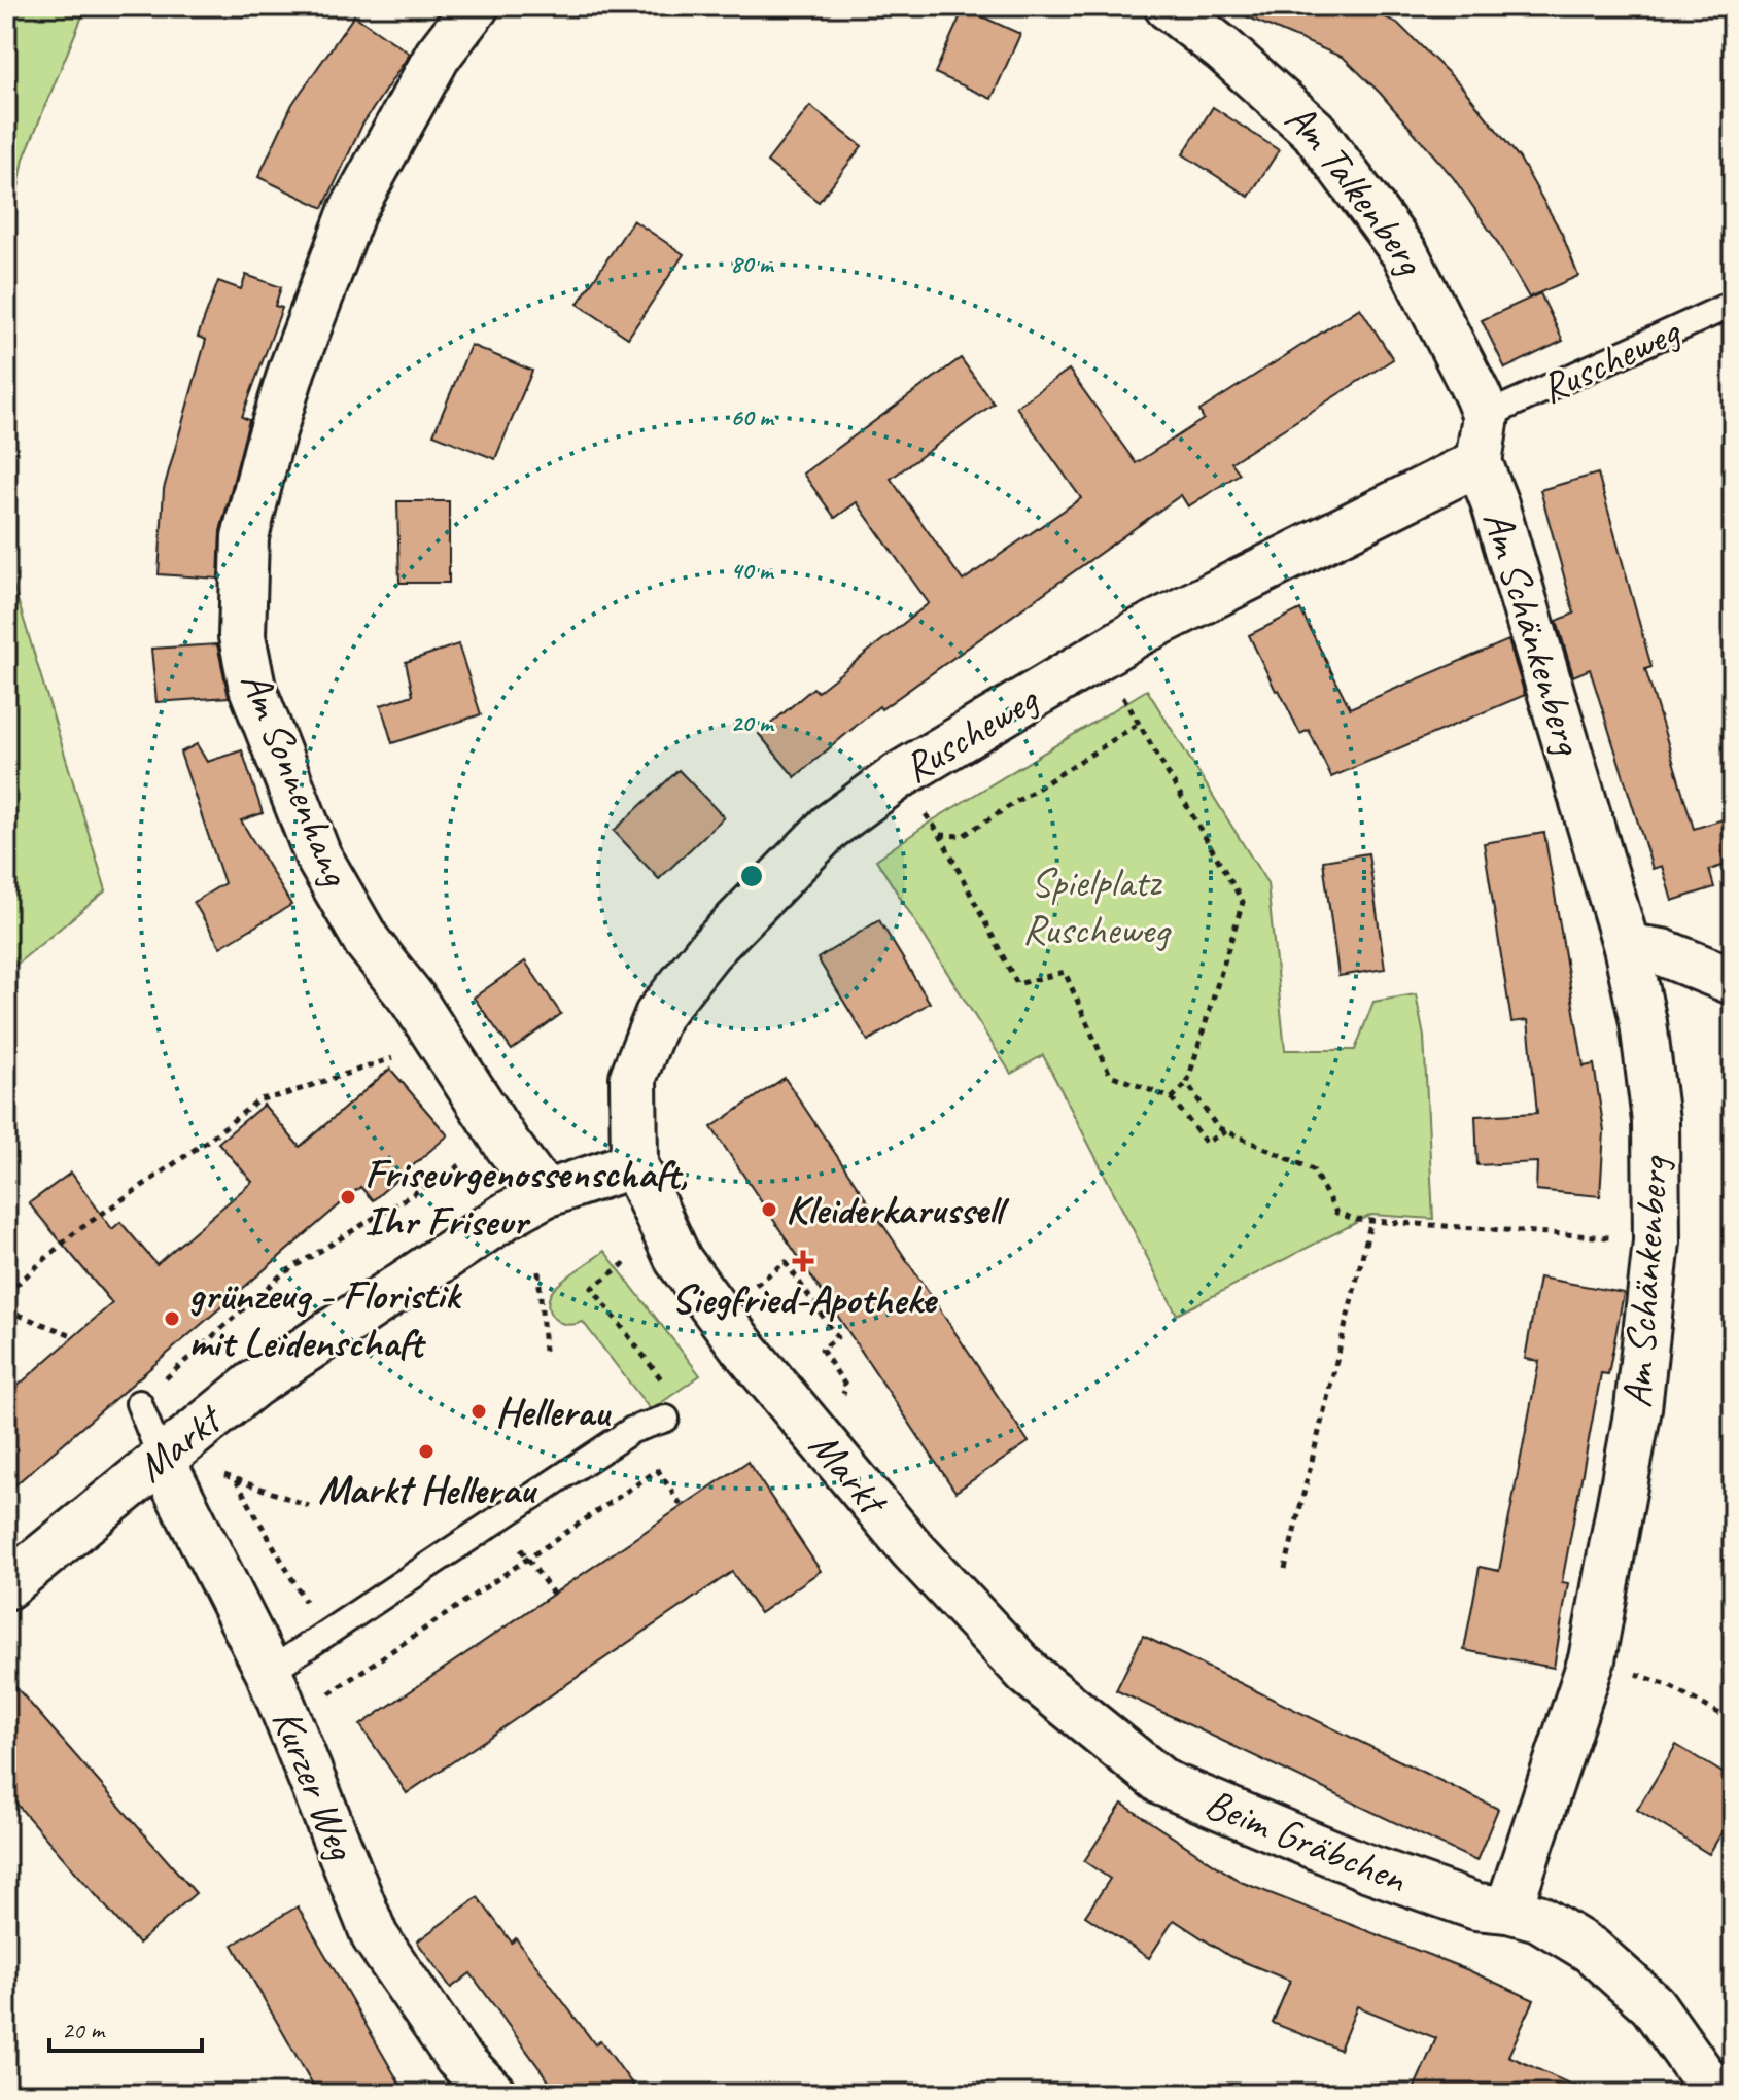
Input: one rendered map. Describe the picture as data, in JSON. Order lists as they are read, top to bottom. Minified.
{"streets":{"street":["Am Talkenberg","Ruscheweg","Am Schänkenberg","Am Sonnenhang","Markt","Kurzer Weg","Beim Gräbchen"]},"crossings":[["Am Talkenberg","Ruscheweg"],["Am Talkenberg","Am Schänkenberg"],["Ruscheweg","Am Schänkenberg"],["Ruscheweg","Markt"],["Am Schänkenberg","Beim Gräbchen"],["Am Sonnenhang","Markt"],["Markt","Kurzer Weg"],["Markt","Beim Gräbchen"]],"parks":["Spielplatz Ruscheweg"],"places":{"other":["Friseurgenossenschaft, Ihr Friseur","Kleiderkarussell","grünzeug - Floristik mit Leidenschaft","Hellerau","Markt Hellerau"],"health":["Siegfried-Apotheke"]},"scale_bar":"20 m","rings":["80 m","60 m","40 m","20 m"]}
